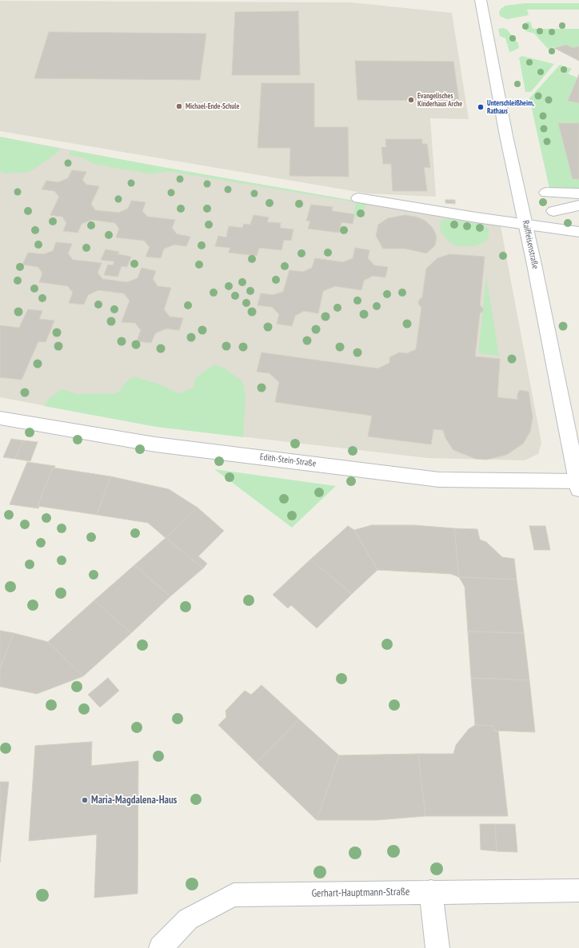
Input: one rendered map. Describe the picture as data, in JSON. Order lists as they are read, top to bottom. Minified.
{"streets":{"street":["Raiffeisenstraße","Edith-Stein-Straße","Gerhart-Hauptmann-Straße"]},"crossings":[["Raiffeisenstraße","Edith-Stein-Straße"]],"places":["Evangelisches Kinderhaus Arche","Michael-Ende-Schule","Unterschleißheim, Rathaus","Maria-Magdalena-Haus"]}
